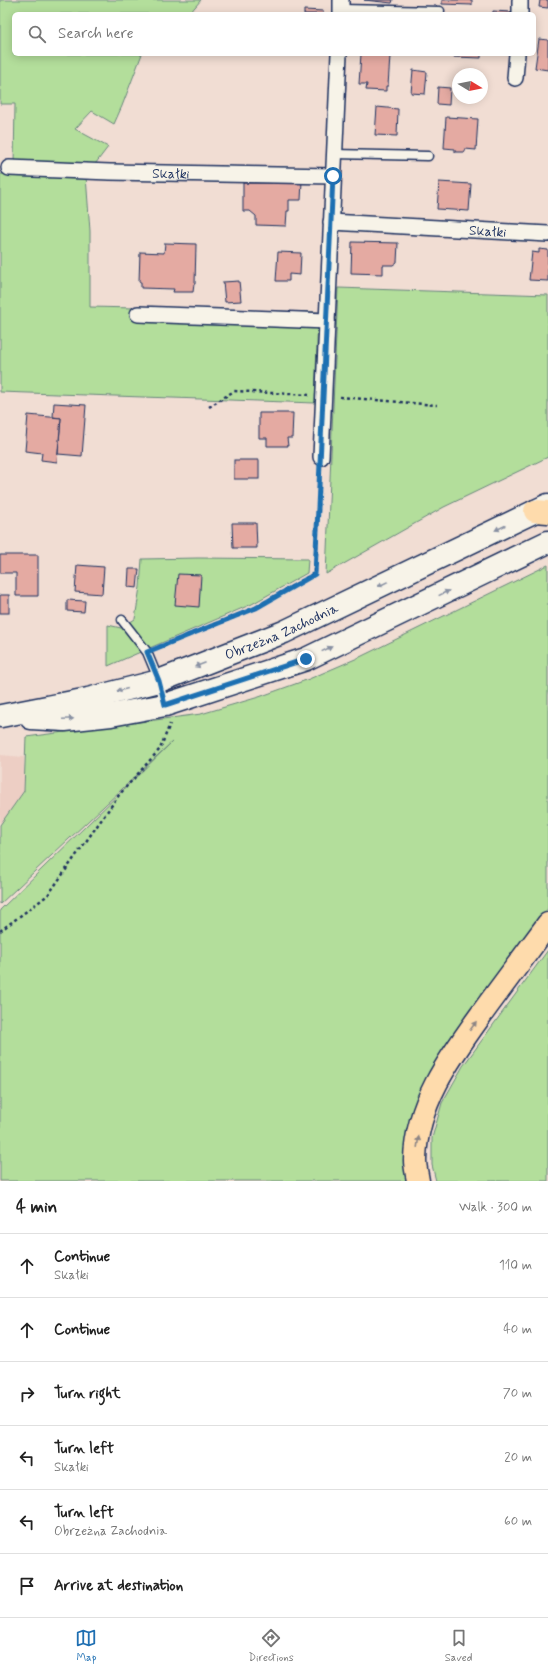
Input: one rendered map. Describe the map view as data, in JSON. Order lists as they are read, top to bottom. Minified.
{"streets":{"street":["Skałki","Obrzeżna Zachodnia"]},"north":"right","page":{"search":"Search here","heading":["4 min","Walk · 300 m"],"list":[["Continue","Skałki","110 m"],["Continue","40 m"],["Turn right","70 m"],["Turn left","Skałki","20 m"],["Turn left","Obrzeżna Zachodnia","60 m"],"Arrive at destination"],"nav":["Map","Directions","Saved"]}}
